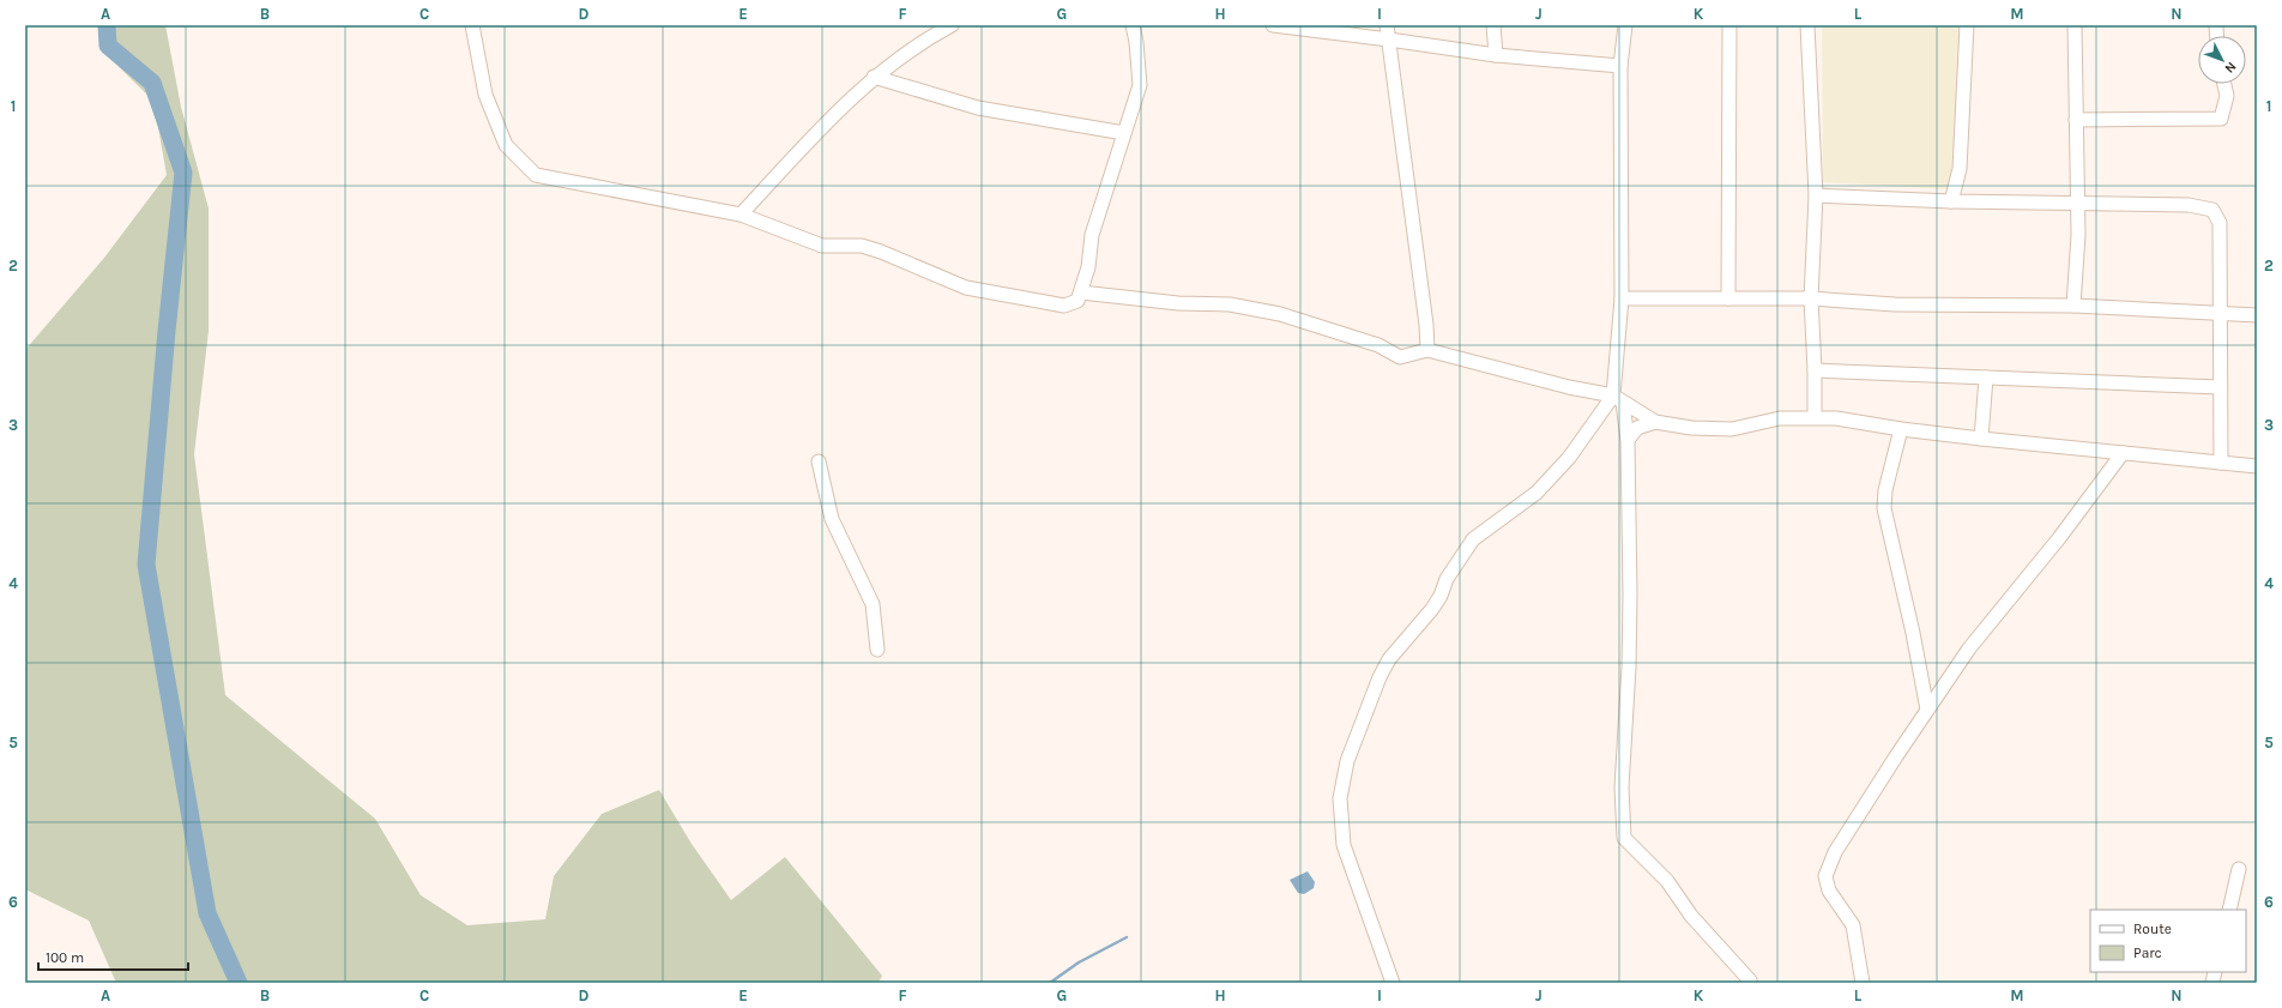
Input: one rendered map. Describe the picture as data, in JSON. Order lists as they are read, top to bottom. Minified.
{"legend":["Route","Parc"],"scale_bar":"100 m","north":"bottom right","grid":{"columns":["A","B","C","D","E","F","G","H","I","J","K","L","M","N"],"rows":["1","2","3","4","5","6"]}}
